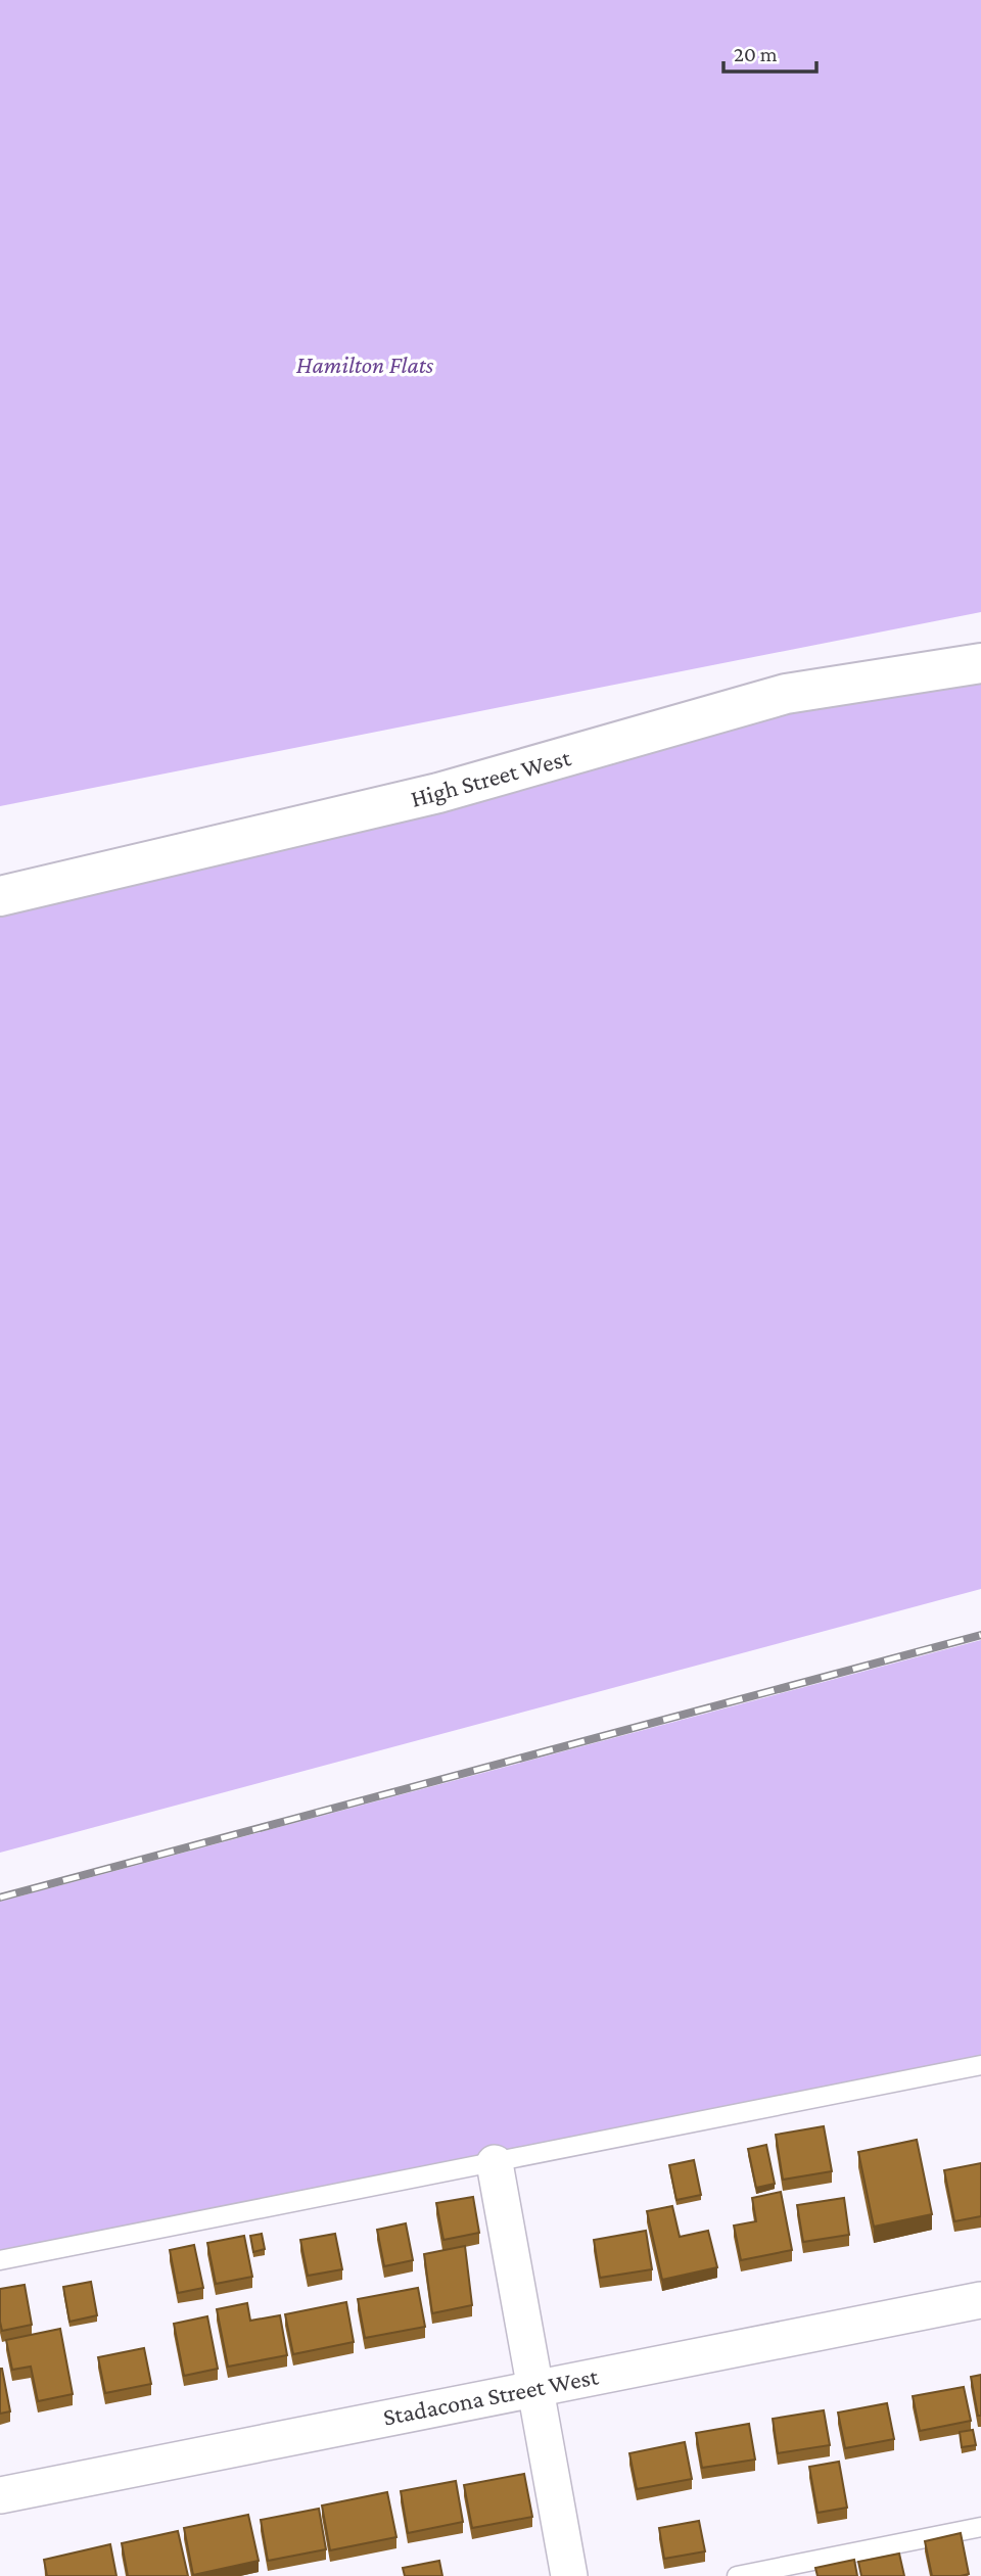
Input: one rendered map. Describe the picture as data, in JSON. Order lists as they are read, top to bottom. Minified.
{"streets":{"main road":["High Street West"],"street":["Stadacona Street West"]},"parks":["Hamilton Flats"],"scale_bar":"20 m"}
